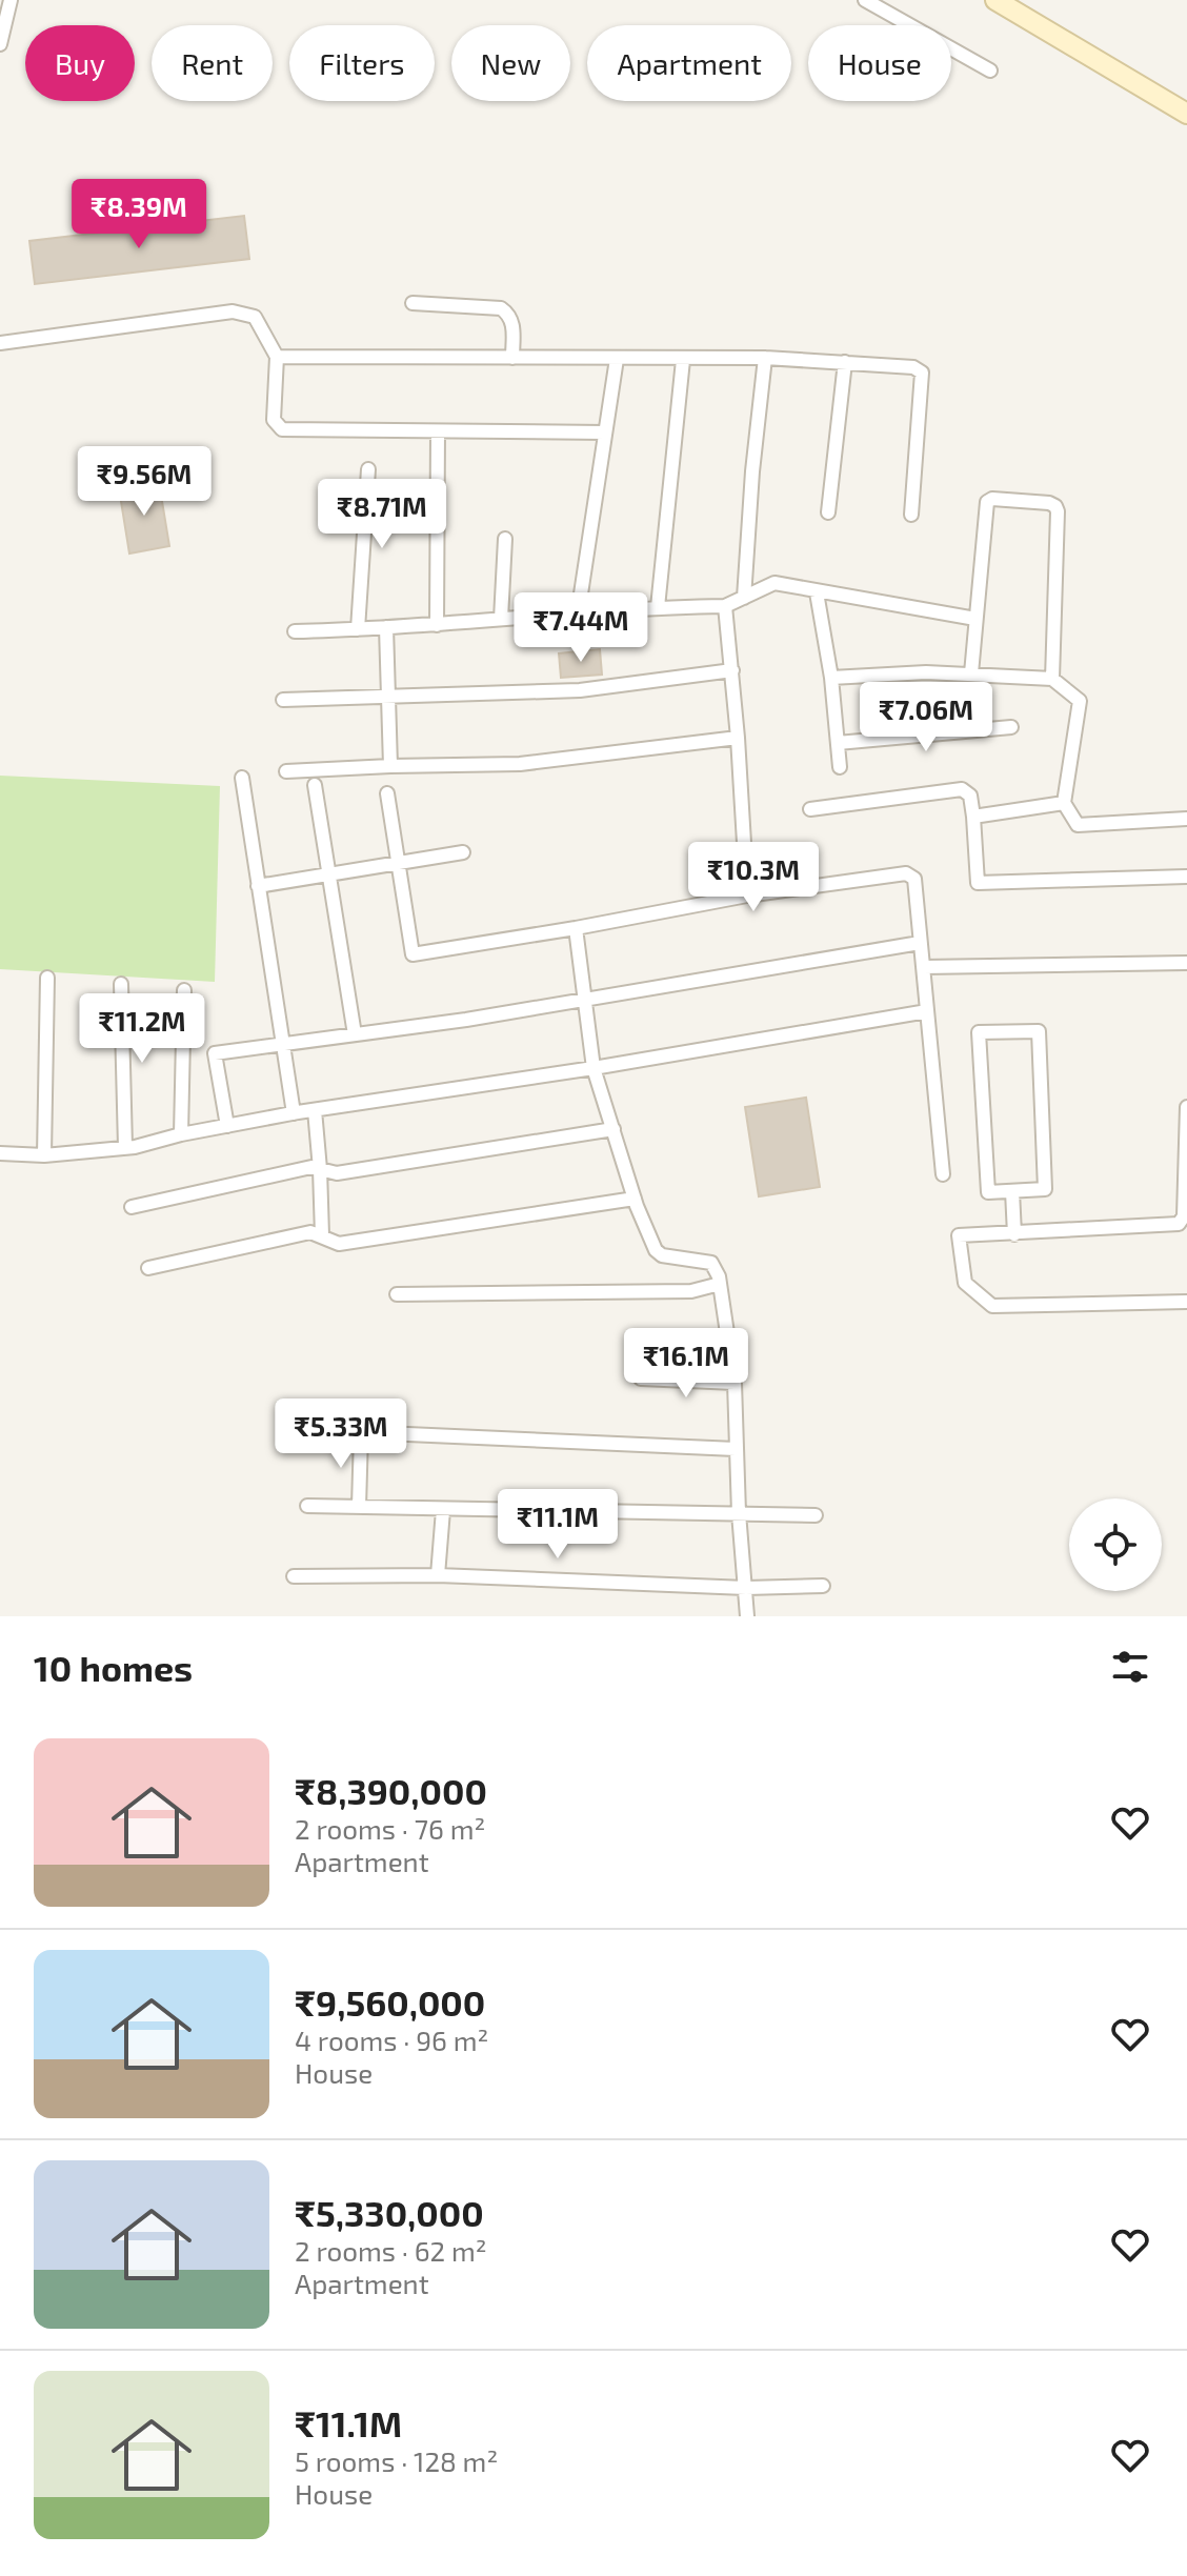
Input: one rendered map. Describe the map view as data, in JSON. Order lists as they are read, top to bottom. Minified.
{"page":{"chip":["Buy","Rent","Filters","New","Apartment","House"],"price":["₹8.39M","₹9.56M","₹8.71M","₹7.44M","₹7.06M","₹10.3M","₹11.2M","₹16.1M","₹5.33M","₹11.1M"],"heading":"10 homes","list":[{"name":"₹8,390,000","note":"2 rooms · 76 m² · Apartment"},{"name":"₹9,560,000","note":"4 rooms · 96 m² · House"},{"name":"₹5,330,000","note":"2 rooms · 62 m² · Apartment"},{"name":"₹11.1M","note":"5 rooms · 128 m² · House"}]}}
